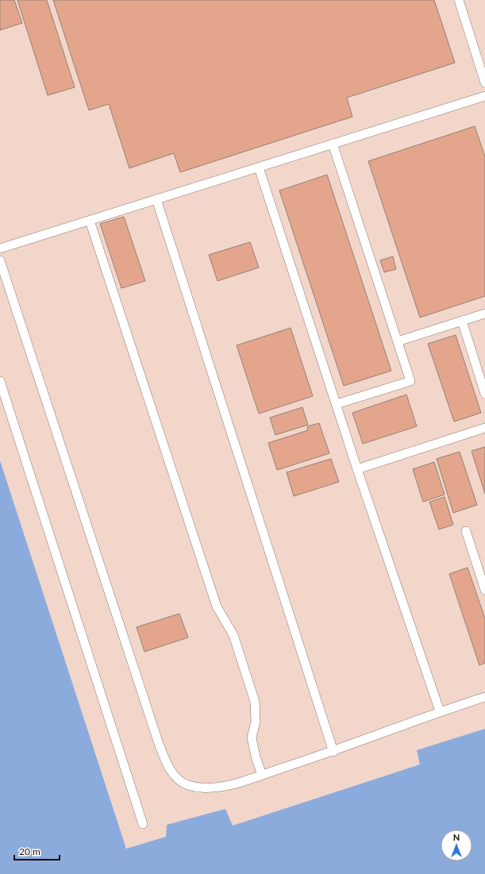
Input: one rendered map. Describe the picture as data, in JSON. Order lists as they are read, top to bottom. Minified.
{"scale_bar":"20 m","north":"top"}
